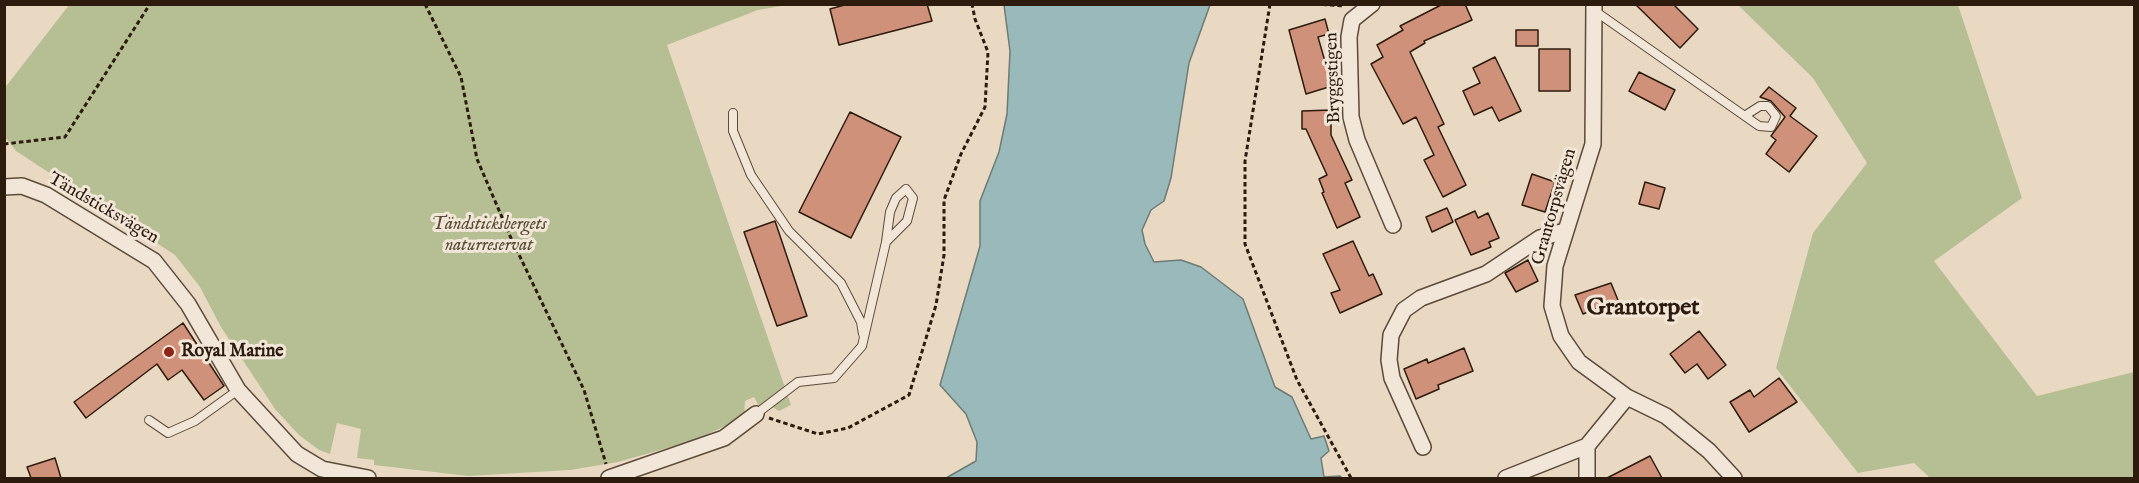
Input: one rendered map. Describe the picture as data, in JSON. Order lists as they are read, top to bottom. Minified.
{"streets":{"street":["Bryggstigen","Grantorpsvägen","Tändsticksvägen"]},"districts":["Grantorpet"],"parks":["Tändsticksbergets naturreservat"],"places":["Royal Marine"]}
